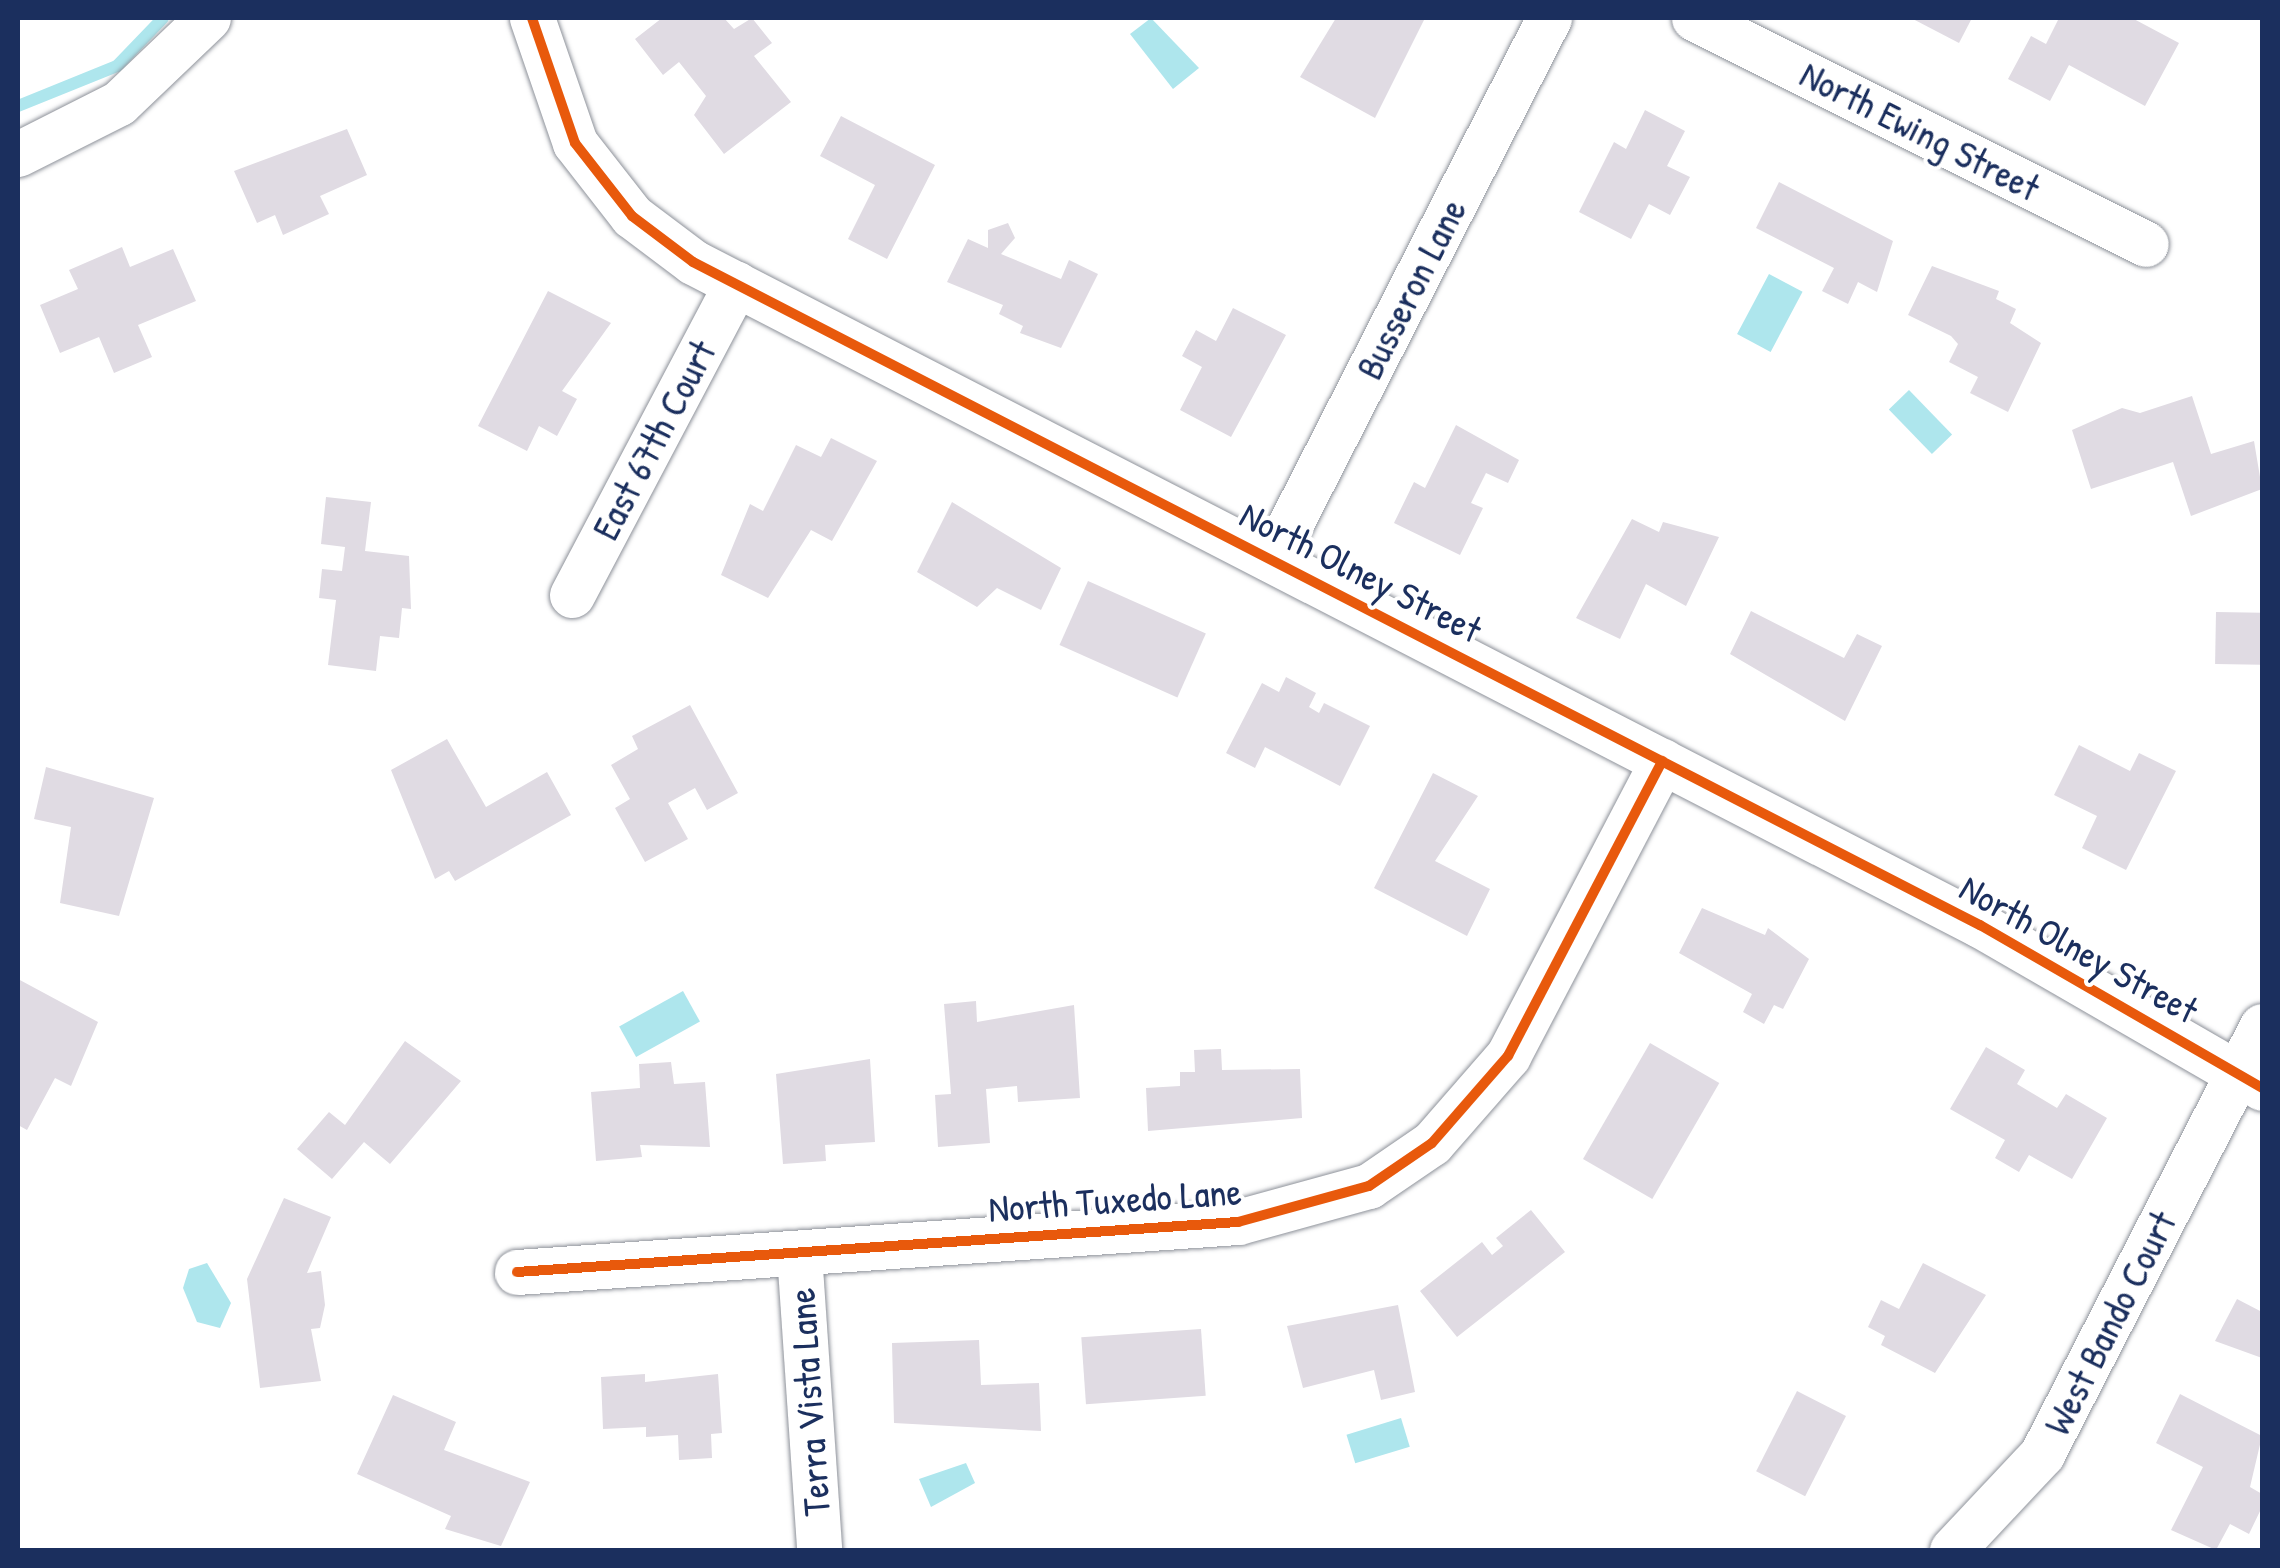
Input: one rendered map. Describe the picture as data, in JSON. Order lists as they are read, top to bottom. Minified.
{"streets":{"street":["North Ewing Street","Busseron Lane","East 67th Court","North Olney Street","North Tuxedo Lane","West Bando Court","Terra Vista Lane"]},"crossings":[["Busseron Lane","North Olney Street"],["East 67th Court","North Olney Street"],["North Olney Street","North Tuxedo Lane"],["North Olney Street","West Bando Court"],["North Tuxedo Lane","Terra Vista Lane"]]}
